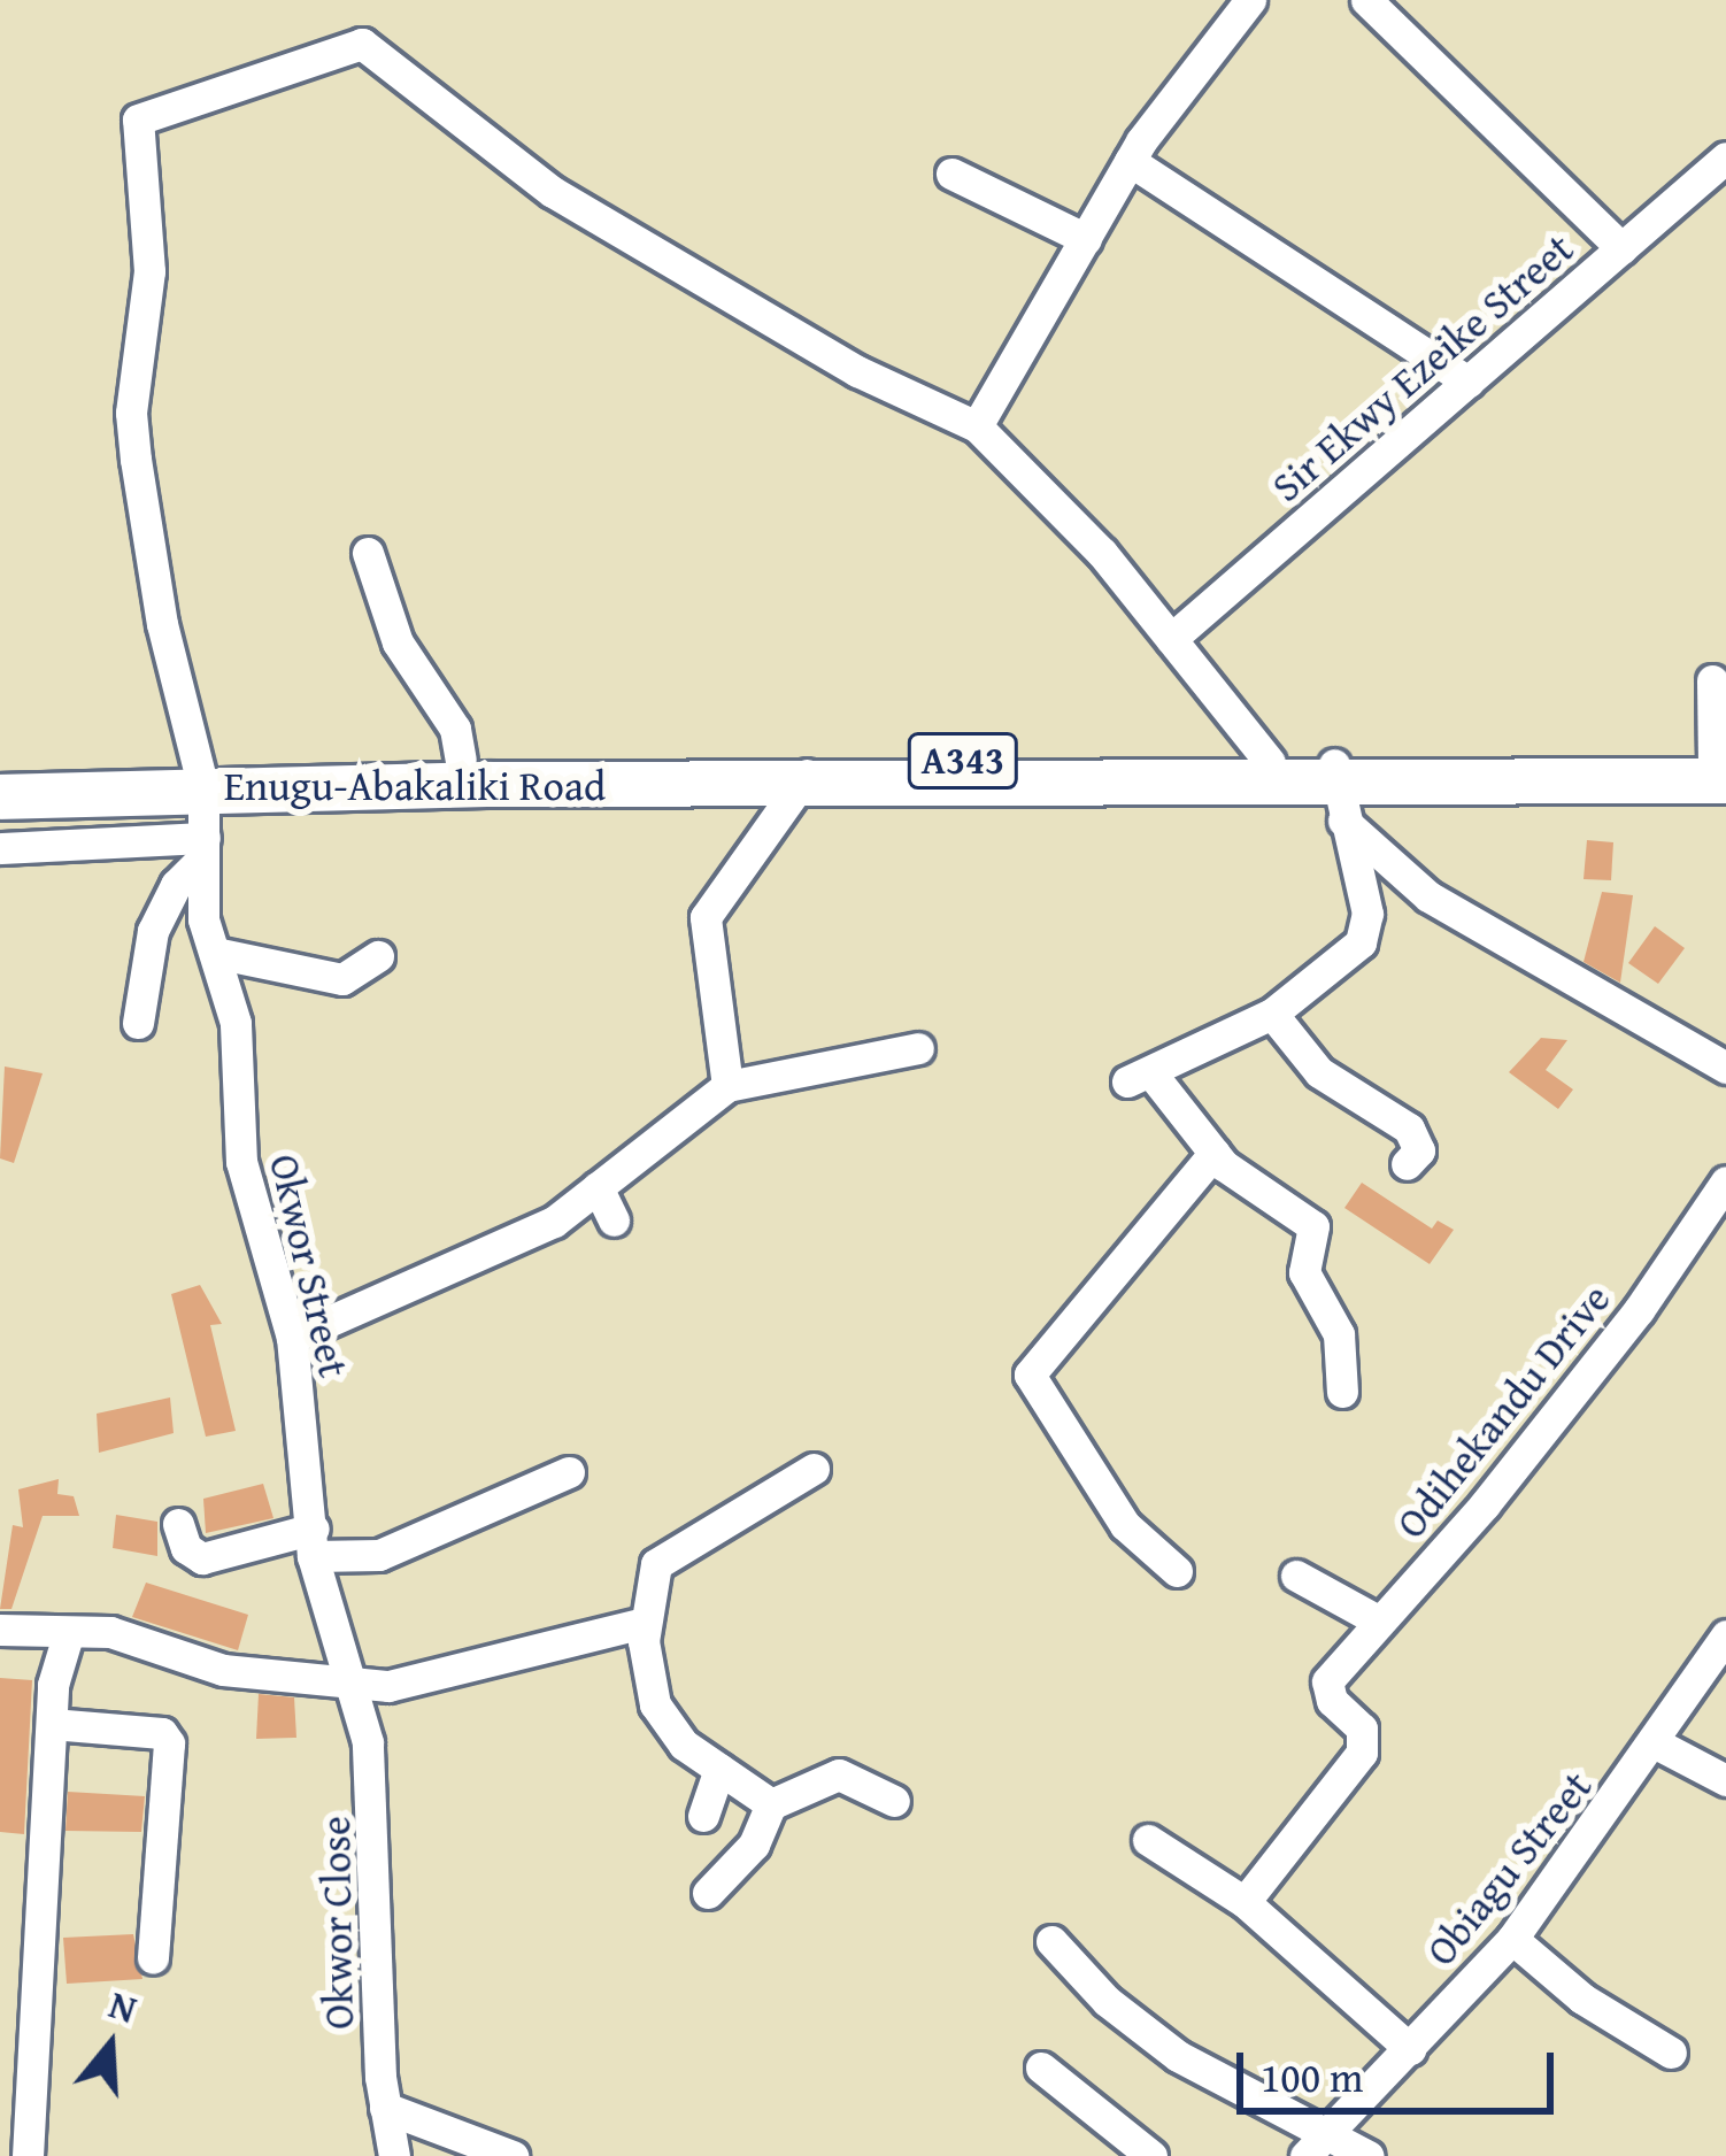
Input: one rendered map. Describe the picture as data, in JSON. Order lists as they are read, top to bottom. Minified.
{"streets":{"highway":["A343","Enugu-Abakaliki Road"],"street":["Sir Ekwy Ezeike Street","Okwor Street","Odihekandu Drive","Obiagu Street","Okwor Close"]},"crossings":[["A343","Enugu-Abakaliki Road"],["A343","Okwor Street"],["Enugu-Abakaliki Road","Okwor Street"],["Okwor Street","Okwor Close"]],"scale_bar":"100 m","north":"top"}
